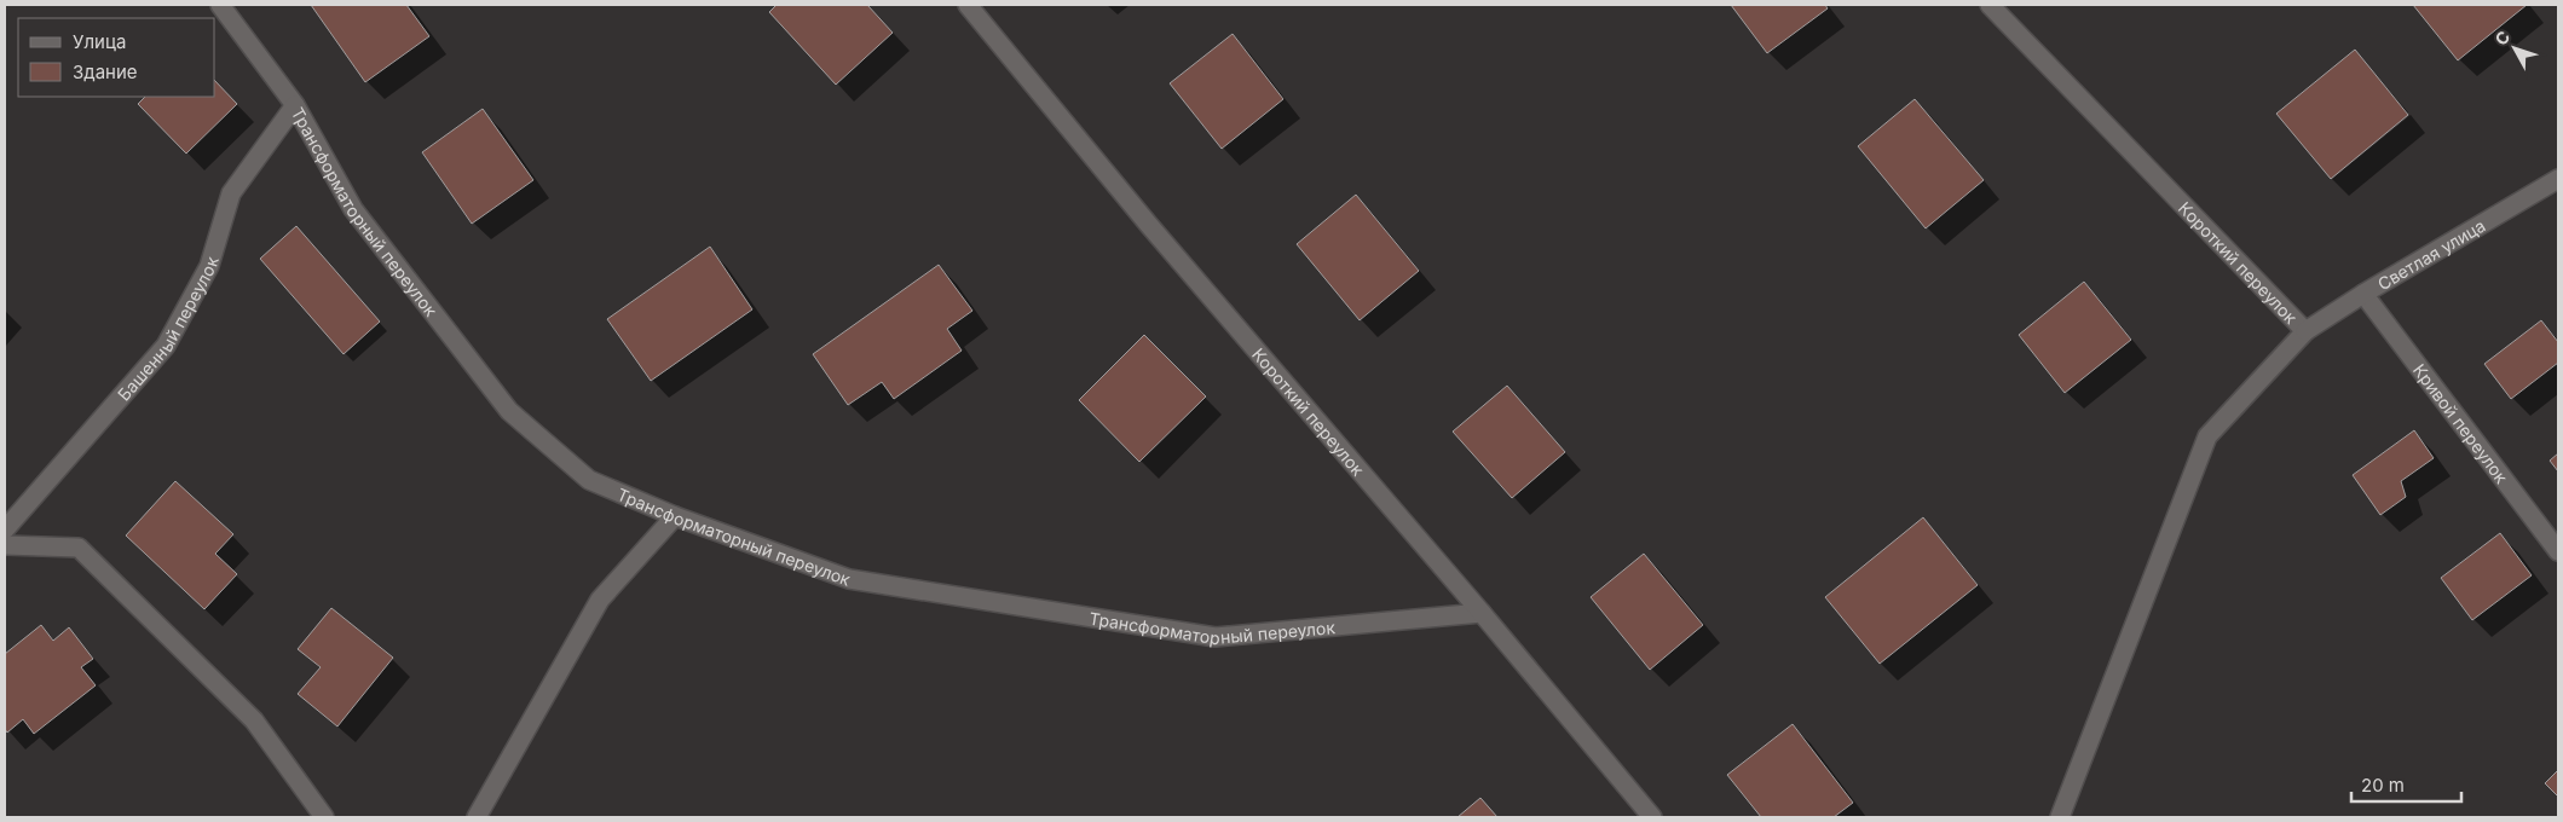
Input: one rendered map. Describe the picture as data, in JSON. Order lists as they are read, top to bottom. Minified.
{"streets":{"street":["Трансформаторный переулок","Светлая улица","Короткий переулок","Башенный переулок","Кривой переулок"]},"crossings":[["Трансформаторный переулок","Короткий переулок"],["Трансформаторный переулок","Башенный переулок"],["Светлая улица","Короткий переулок"],["Светлая улица","Кривой переулок"]],"legend":["Улица","Здание"],"scale_bar":"20 m","north":"top left"}
